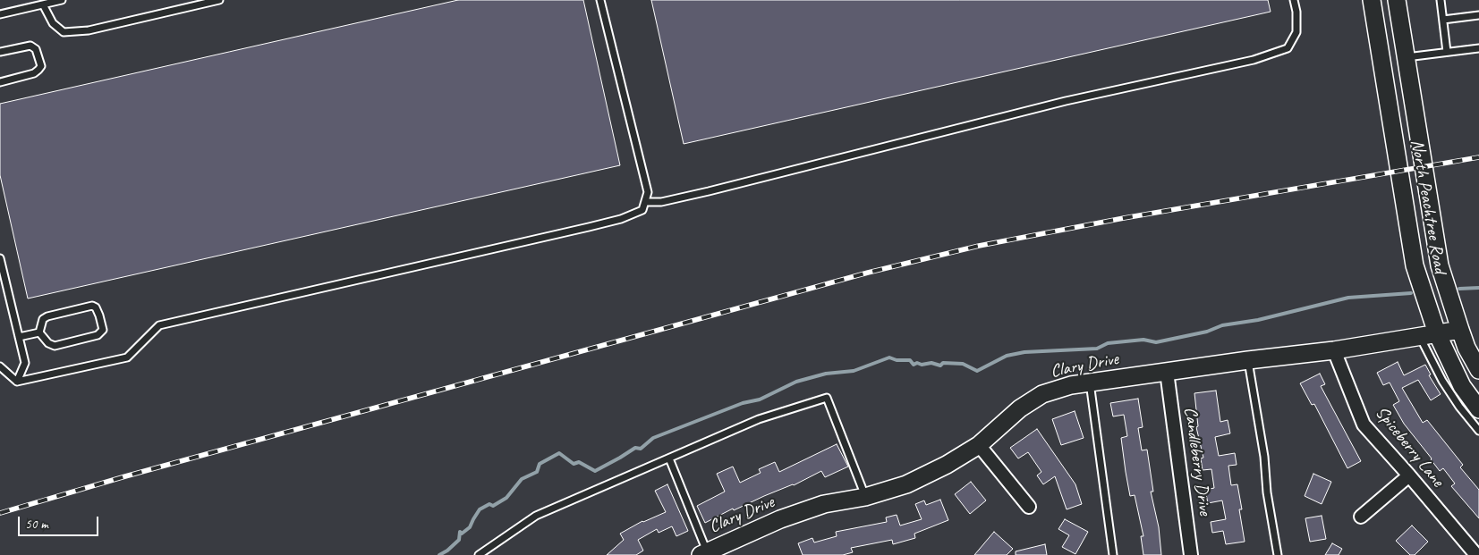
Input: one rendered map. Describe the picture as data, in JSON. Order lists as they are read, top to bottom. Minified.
{"streets":{"main road":["North Peachtree Road","Clary Drive"],"street":["Spiceberry Lane","Candleberry Drive"]},"crossings":[["North Peachtree Road","Clary Drive"],["Clary Drive","Spiceberry Lane"],["Clary Drive","Candleberry Drive"]],"scale_bar":"50 m"}
